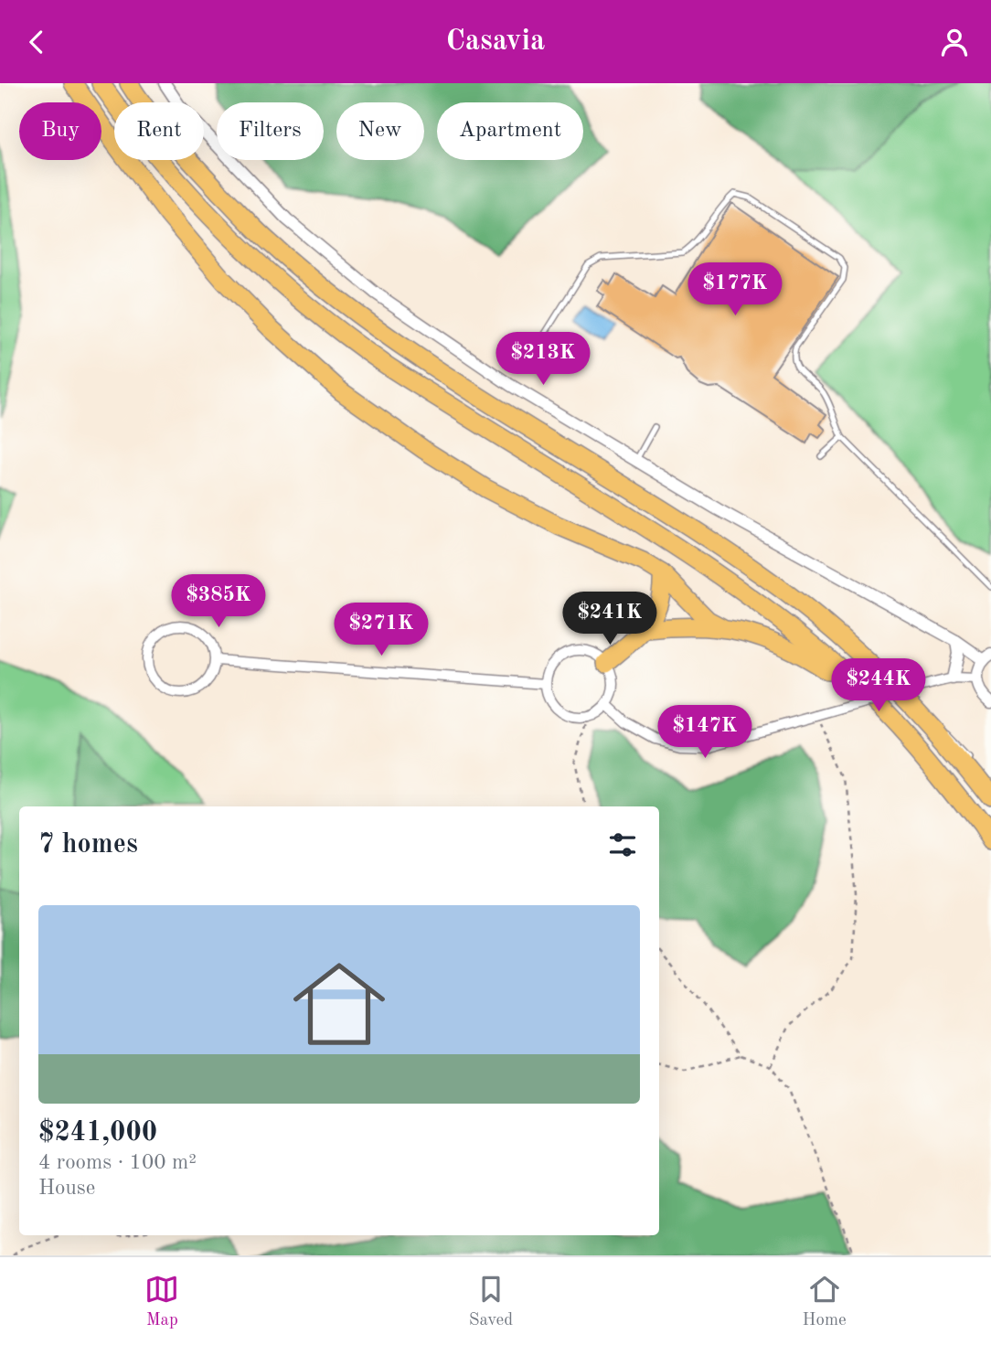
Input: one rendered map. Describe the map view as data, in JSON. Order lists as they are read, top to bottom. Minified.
{"page":{"header":"Casavia","chip":["Buy","Rent","Filters","New","Apartment"],"price":["$177K","$213K","$385K","$241K","$271K","$244K","$147K"],"heading":"7 homes","list":[{"name":"$241,000","note":"4 rooms · 100 m² · House"}],"tabs":["Map","Saved","Home"]}}
